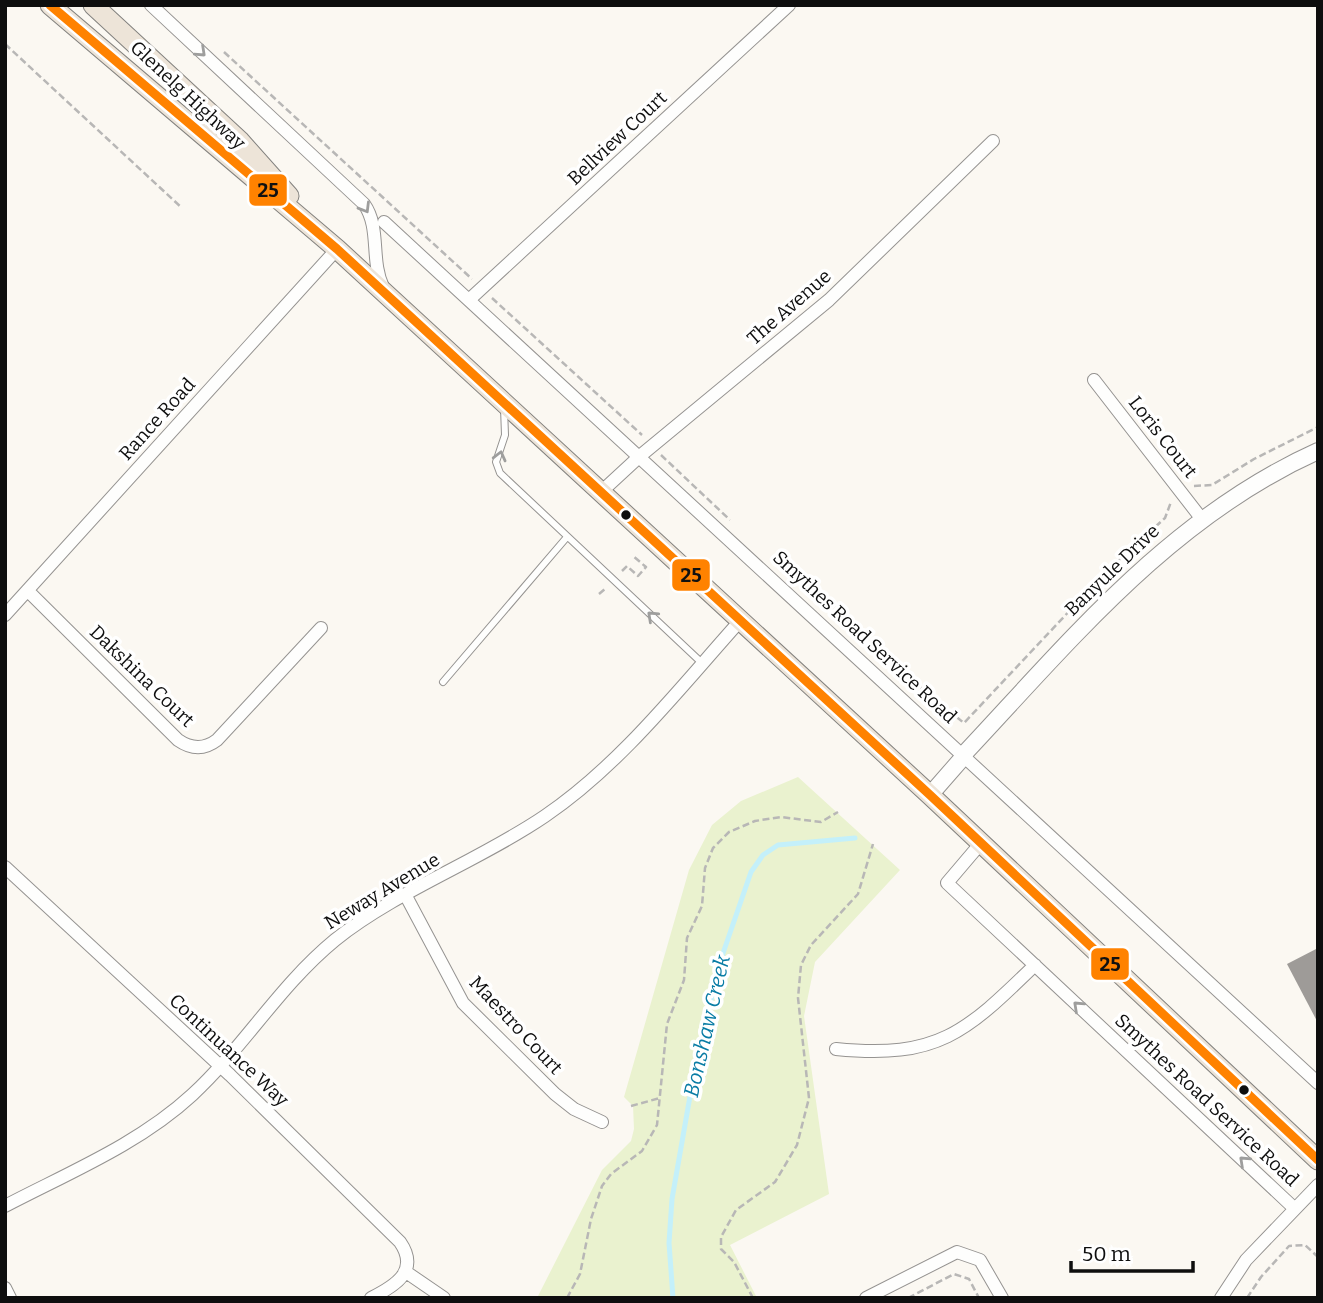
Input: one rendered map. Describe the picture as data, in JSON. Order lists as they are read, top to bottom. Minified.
{"streets":{"main road":["Glenelg Highway"],"street":["Bellview Court","The Avenue","Rance Road","Loris Court","Banyule Drive","Smythes Road Service Road","Dakshina Court","Neway Avenue","Maestro Court","Continuance Way"]},"crossings":[["Glenelg Highway","Rance Road"],["Bellview Court","Smythes Road Service Road"],["The Avenue","Smythes Road Service Road"],["Rance Road","Dakshina Court"],["Loris Court","Banyule Drive"],["Banyule Drive","Smythes Road Service Road"],["Neway Avenue","Maestro Court"],["Neway Avenue","Continuance Way"]],"water":["Bonshaw Creek"],"lines":["transit line 25"],"scale_bar":"50 m"}
